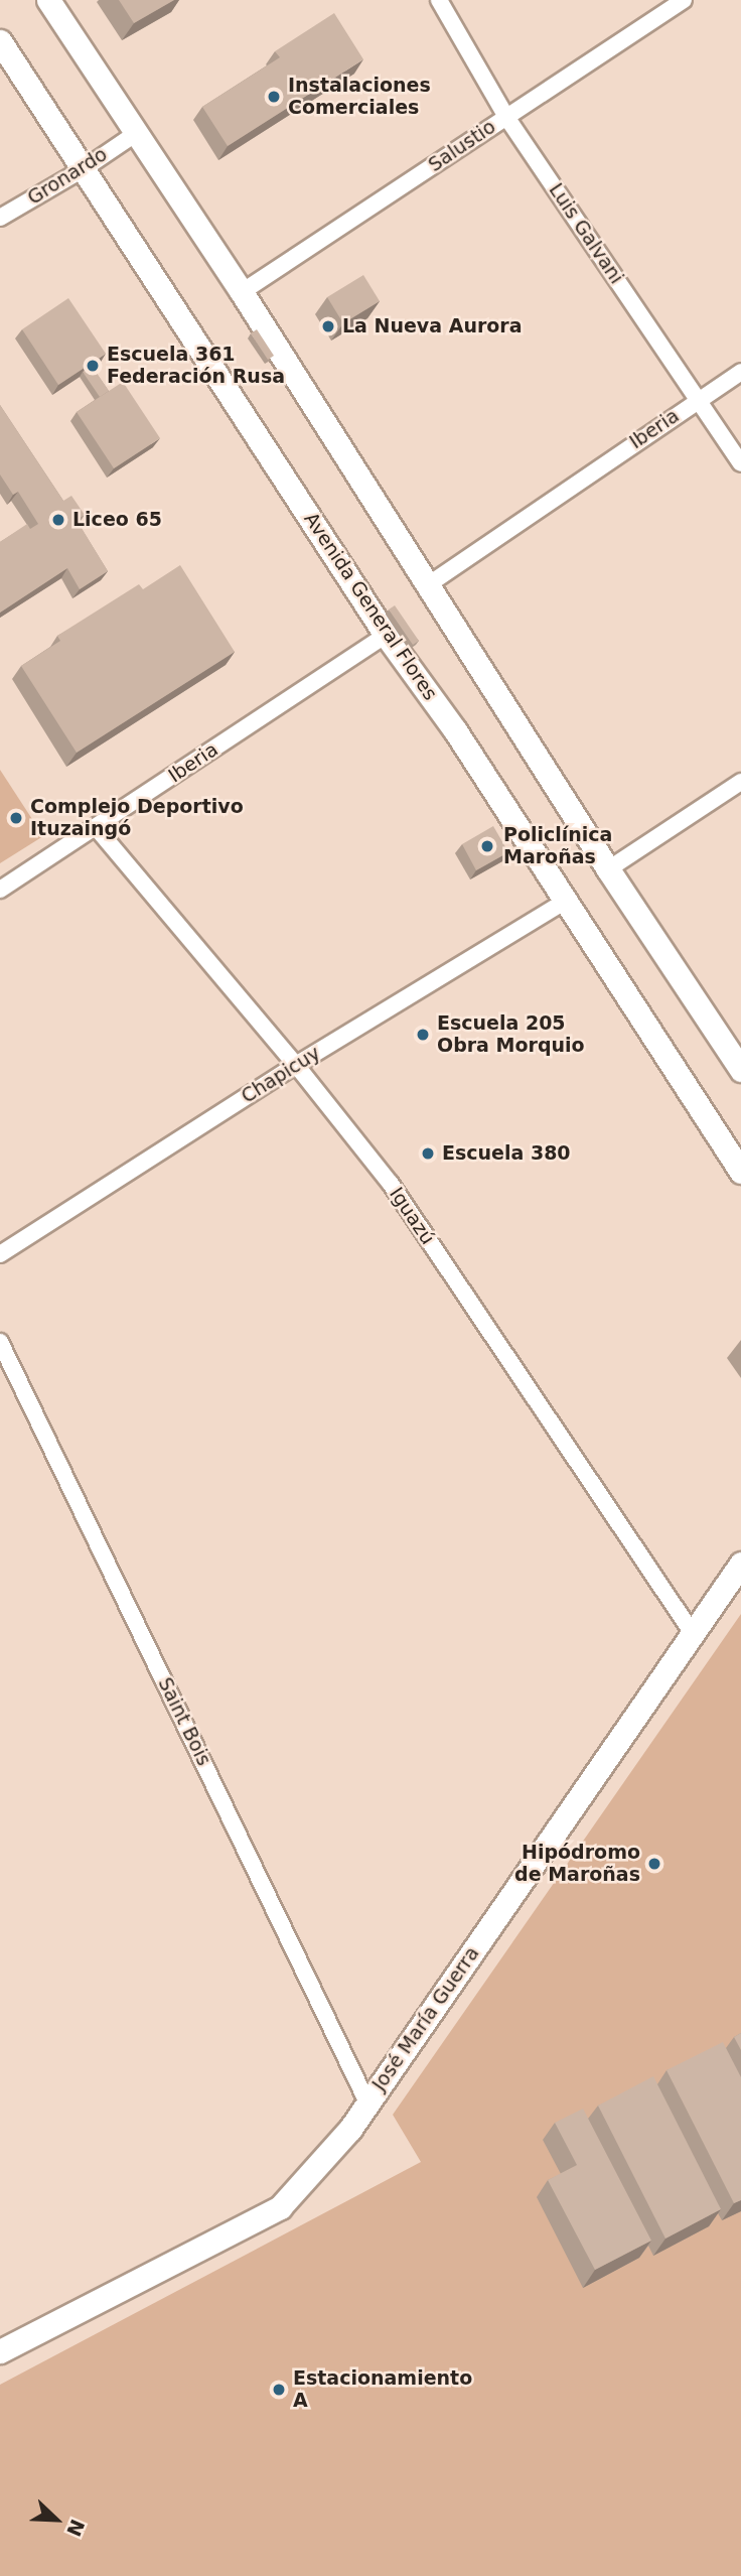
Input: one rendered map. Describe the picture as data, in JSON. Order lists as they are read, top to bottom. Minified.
{"streets":{"main road":["Avenida General Flores","José María Guerra"],"street":["Salustio","Gronardo","Luis Galvani","Iberia","Chapicuy","Iguazú","Saint Bois"]},"crossings":[["Salustio","Luis Galvani"],["Gronardo","Avenida General Flores"],["Luis Galvani","Iberia"],["Iberia","Avenida General Flores"],["Iberia","Iguazú"],["Avenida General Flores","Chapicuy"],["Chapicuy","Iguazú"],["Iguazú","José María Guerra"],["Saint Bois","José María Guerra"]],"places":["Instalaciones Comerciales","La Nueva Aurora","Escuela 361 Federación Rusa","Liceo 65","Complejo Deportivo Ituzaingó","Policlínica Maroñas","Escuela 205 Obra Morquio","Escuela 380","Hipódromo de Maroñas","Estacionamiento A"],"north":"bottom right"}
